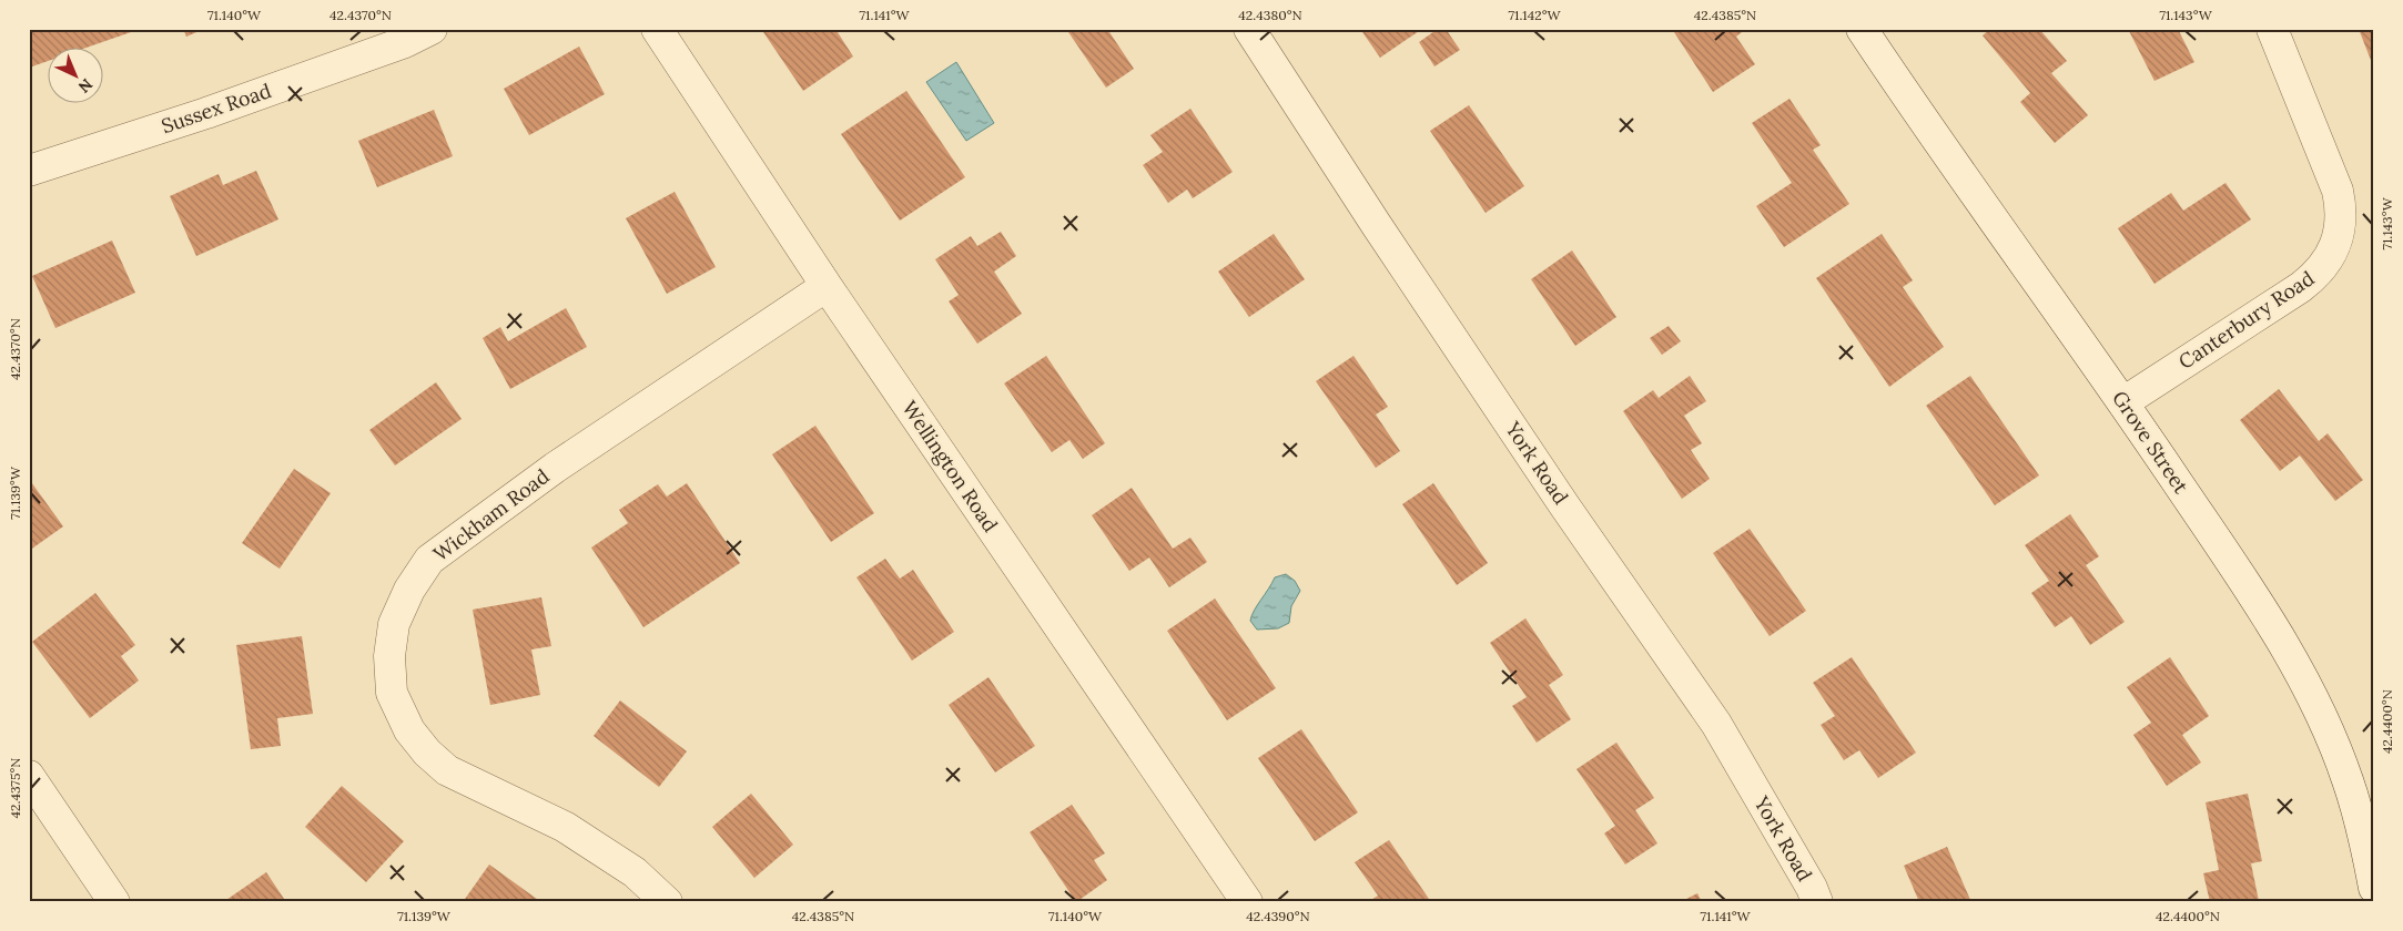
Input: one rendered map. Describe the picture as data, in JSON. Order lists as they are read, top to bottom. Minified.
{"streets":{"street":["Sussex Road","Canterbury Road","Grove Street","York Road","Wellington Road","Wickham Road"]},"crossings":[["Canterbury Road","Grove Street"],["Wellington Road","Wickham Road"]],"north":"bottom right","coordinates":["71.140°W","42.4370°N","71.141°W","42.4380°N","71.142°W","42.4385°N","71.143°W","71.139°W","42.4400°N","42.4375°N","42.4390°N"]}
